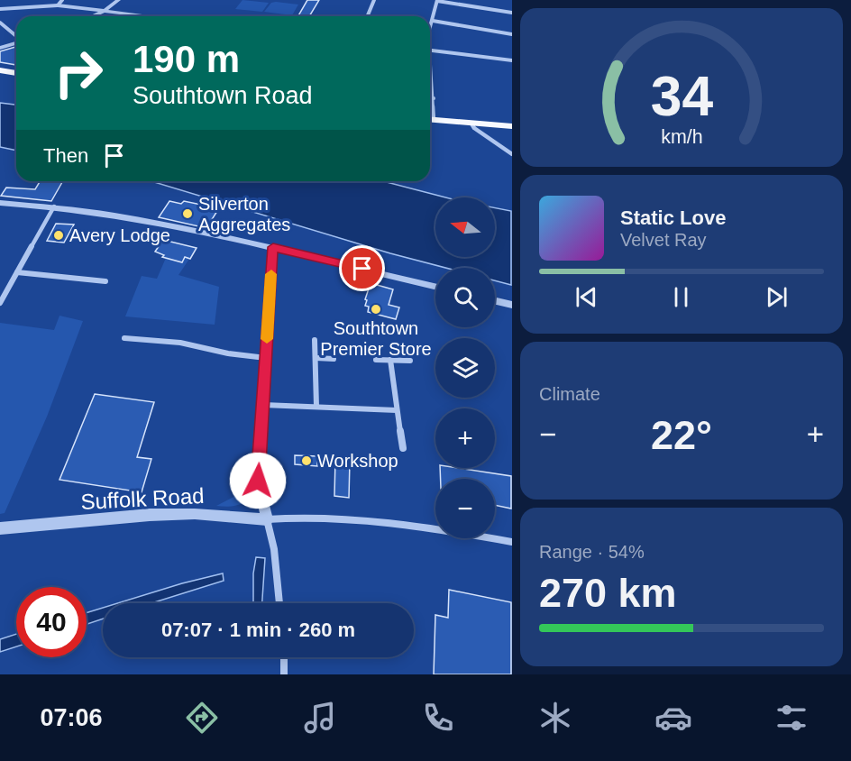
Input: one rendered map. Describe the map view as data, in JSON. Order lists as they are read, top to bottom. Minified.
{"streets":{"street":["Suffolk Road"]},"places":["Silverton Aggregates","Avery Lodge","Southtown Premier Store","Workshop"],"north":"left","page":{"turn":["190 m","Southtown Road"],"then":"Then","song":["Static Love","Velvet Ray"],"map_buttons":["+","−"],"tile":["Climate",["Range · 54%","270 km"]],"heat":["−","22°","+"],"limit":"40","trip":"07:07 · 1 min · 260 m","tabs":"07:06","gauge":["34","km/h"]}}
